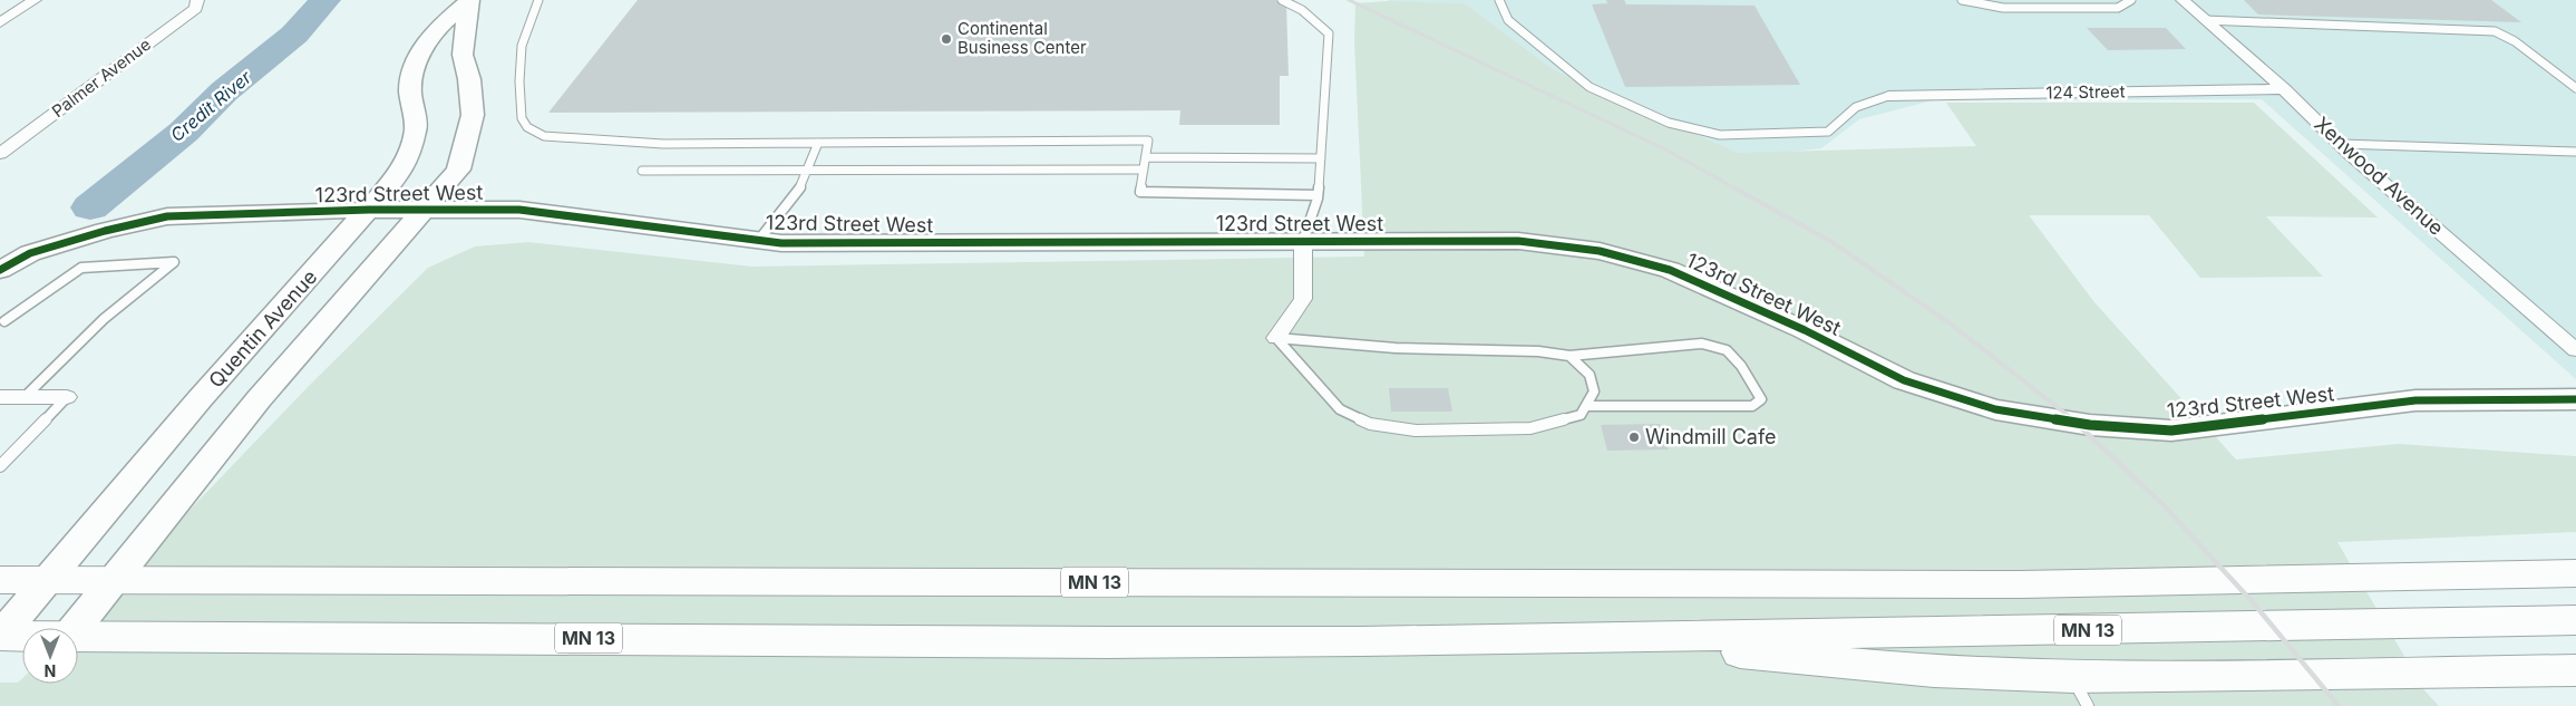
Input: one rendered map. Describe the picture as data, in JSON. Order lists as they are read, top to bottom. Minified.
{"streets":{"highway":["MN 13"],"street":["Palmer Avenue","124 Street","Xenwood Avenue","123rd Street West","Quentin Avenue"]},"crossings":[["124 Street","Xenwood Avenue"],["123rd Street West","Quentin Avenue"],["Quentin Avenue","MN 13"]],"water":["Credit River"],"places":["Continental Business Center","Windmill Cafe"],"north":"bottom"}
